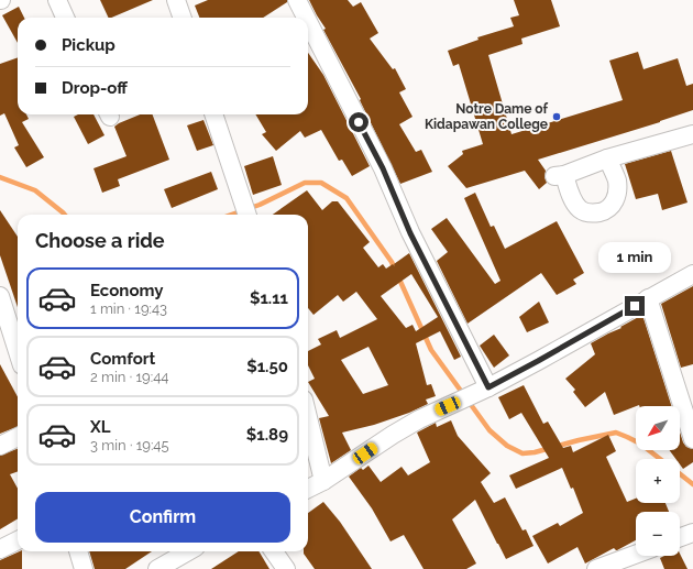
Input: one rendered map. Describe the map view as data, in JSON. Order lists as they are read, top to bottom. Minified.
{"places":["Notre Dame of Kidapawan College"],"north":"bottom left","page":{"banner":["Pickup","Drop-off"],"heading":"Choose a ride","bubble":"1 min","list":[{"name":"Economy","note":"1 min · 19:43","value":"$1.11"},{"name":"Comfort","note":"2 min · 19:44","value":"$1.50"},{"name":"XL","note":"3 min · 19:45","value":"$1.89"}],"map_buttons":["+","−"],"buttons":"Confirm"}}
